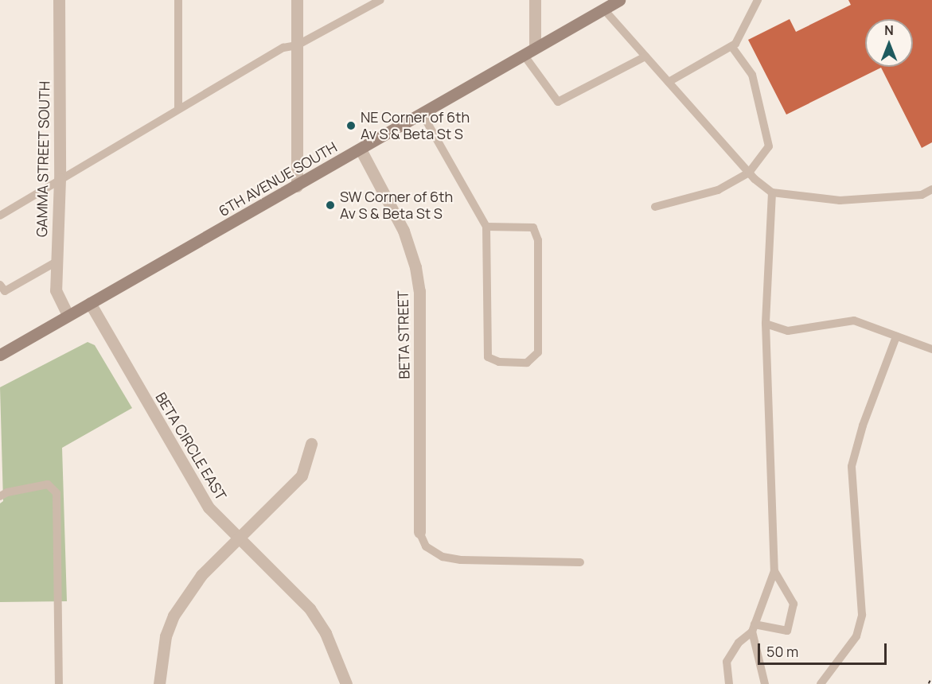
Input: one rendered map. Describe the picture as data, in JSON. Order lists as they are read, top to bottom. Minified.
{"streets":{"main road":["6TH AVENUE SOUTH"],"street":["GAMMA STREET SOUTH","BETA STREET","BETA CIRCLE EAST"]},"crossings":[["GAMMA STREET SOUTH","6TH AVENUE SOUTH"],["6TH AVENUE SOUTH","BETA STREET"],["6TH AVENUE SOUTH","BETA CIRCLE EAST"]],"places":["NE Corner of 6th Av S & Beta St S","SW Corner of 6th Av S & Beta St S"],"scale_bar":"50 m","north":"top"}
